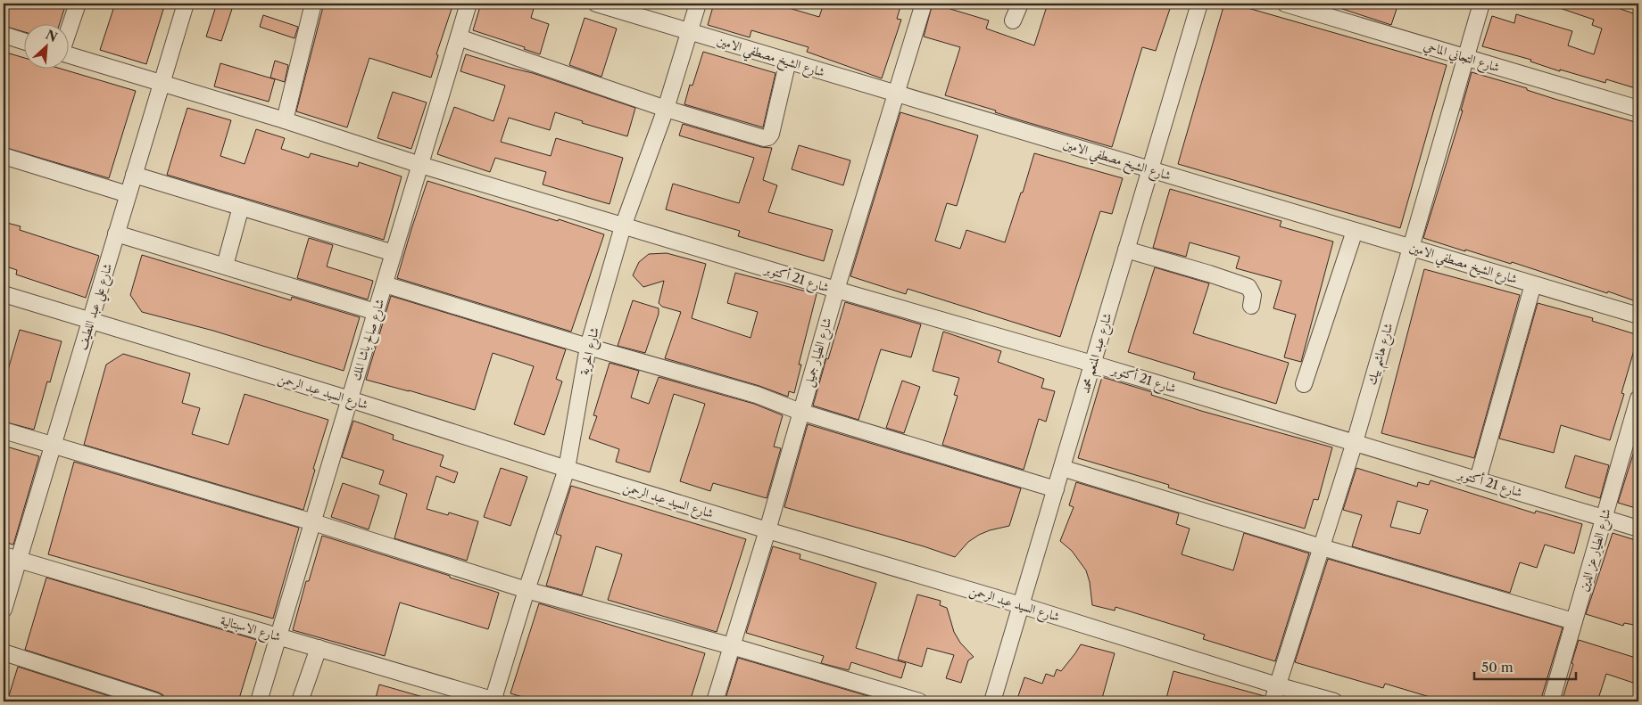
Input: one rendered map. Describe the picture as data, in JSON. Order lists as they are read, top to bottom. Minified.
{"streets":{"street":["شارع الشيخ مصطفي الامين","شارع التجاني الماحي","شارع 21 أكتوبر","شارع علي عبد اللطيف","شارع صالح باشا المك","شارع الحرية","شارع الطيار جميل","شارع عبد المنعم محمد","شارع هاشم بيك","شارع السيد عبد الرحمن","شارع الطيار عز الدين","شارع الاسبتالية"]},"crossings":[["شارع الشيخ مصطفي الامين","شارع الحرية"],["شارع الشيخ مصطفي الامين","شارع الطيار جميل"],["شارع الشيخ مصطفي الامين","شارع عبد المنعم محمد"],["شارع الشيخ مصطفي الامين","شارع هاشم بيك"],["شارع التجاني الماحي","شارع هاشم بيك"],["شارع 21 أكتوبر","شارع علي عبد اللطيف"],["شارع 21 أكتوبر","شارع صالح باشا المك"],["شارع 21 أكتوبر","شارع الحرية"],["شارع 21 أكتوبر","شارع الطيار جميل"],["شارع 21 أكتوبر","شارع عبد المنعم محمد"],["شارع 21 أكتوبر","شارع هاشم بيك"],["شارع 21 أكتوبر","شارع الطيار عز الدين"],["شارع علي عبد اللطيف","شارع السيد عبد الرحمن"],["شارع علي عبد اللطيف","شارع الاسبتالية"],["شارع صالح باشا المك","شارع السيد عبد الرحمن"],["شارع صالح باشا المك","شارع الاسبتالية"],["شارع الحرية","شارع السيد عبد الرحمن"],["شارع الحرية","شارع الاسبتالية"],["شارع الطيار جميل","شارع السيد عبد الرحمن"],["شارع عبد المنعم محمد","شارع السيد عبد الرحمن"],["شارع هاشم بيك","شارع السيد عبد الرحمن"]],"scale_bar":"50 m","north":"top right"}
